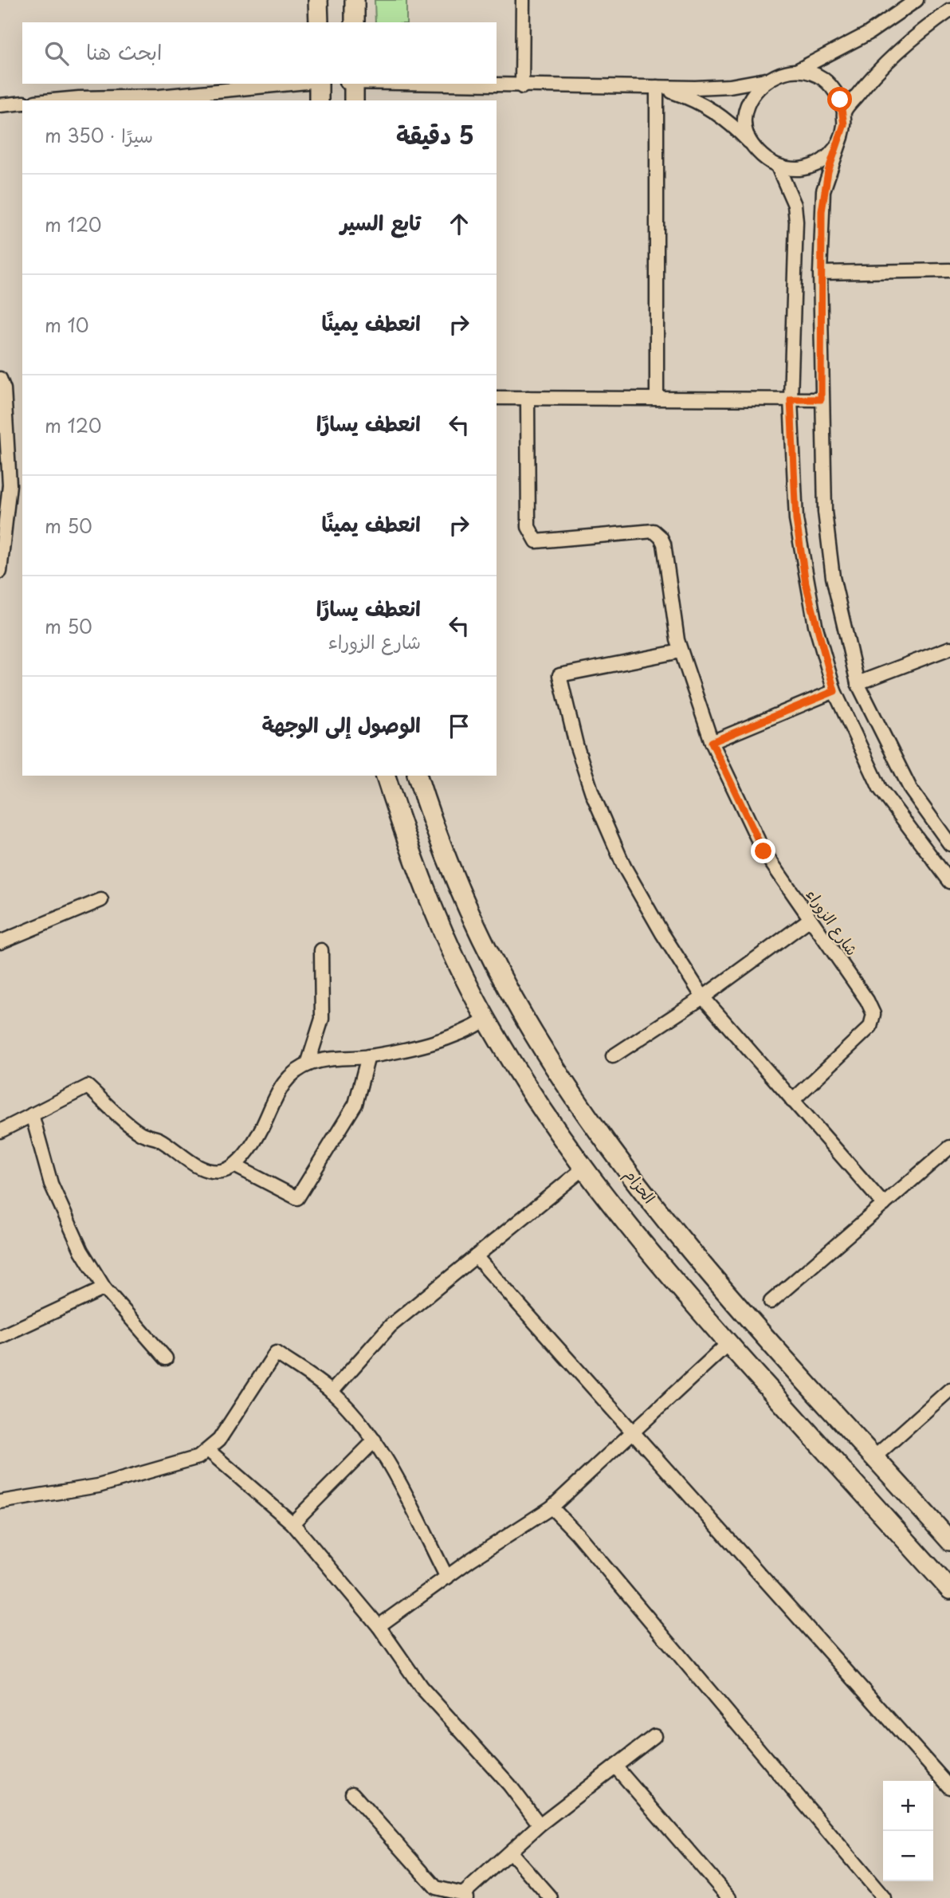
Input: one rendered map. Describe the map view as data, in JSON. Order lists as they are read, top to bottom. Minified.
{"streets":{"main road":["الحزام"],"street":["شارع الزوراء"]},"page":{"search":"ابحث هنا","heading":["5 دقيقة","سيرًا · 350 m"],"list":[["تابع السير","120 m"],["انعطف يمينًا","10 m"],["انعطف يسارًا","120 m"],["انعطف يمينًا","50 m"],["انعطف يسارًا","شارع الزوراء","50 m"],"الوصول إلى الوجهة"],"map_buttons":["+","−"]}}
